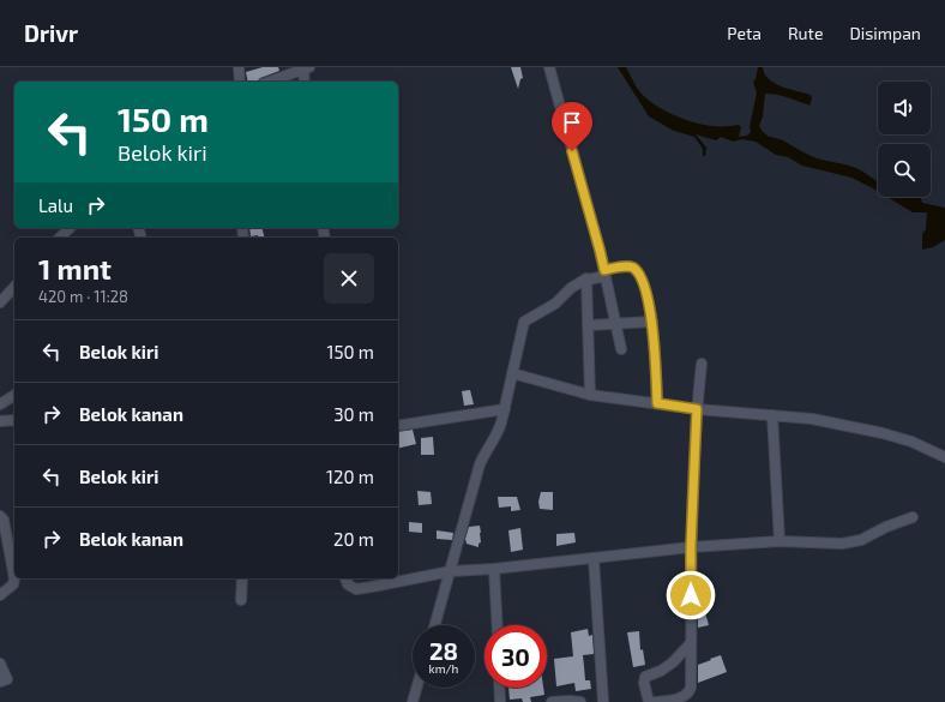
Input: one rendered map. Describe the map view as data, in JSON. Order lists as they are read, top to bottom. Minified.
{"page":{"header":"Drivr","nav":["Peta","Rute","Disimpan"],"turn":["150 m","Belok kiri"],"then":"Lalu","heading":["1 mnt","420 m · 11:28"],"list":[{"name":"Belok kiri","value":"150 m"},{"name":"Belok kanan","value":"30 m"},{"name":"Belok kiri","value":"120 m"},{"name":"Belok kanan","value":"20 m"}],"speed":"28 km/h","limit":"30"}}
